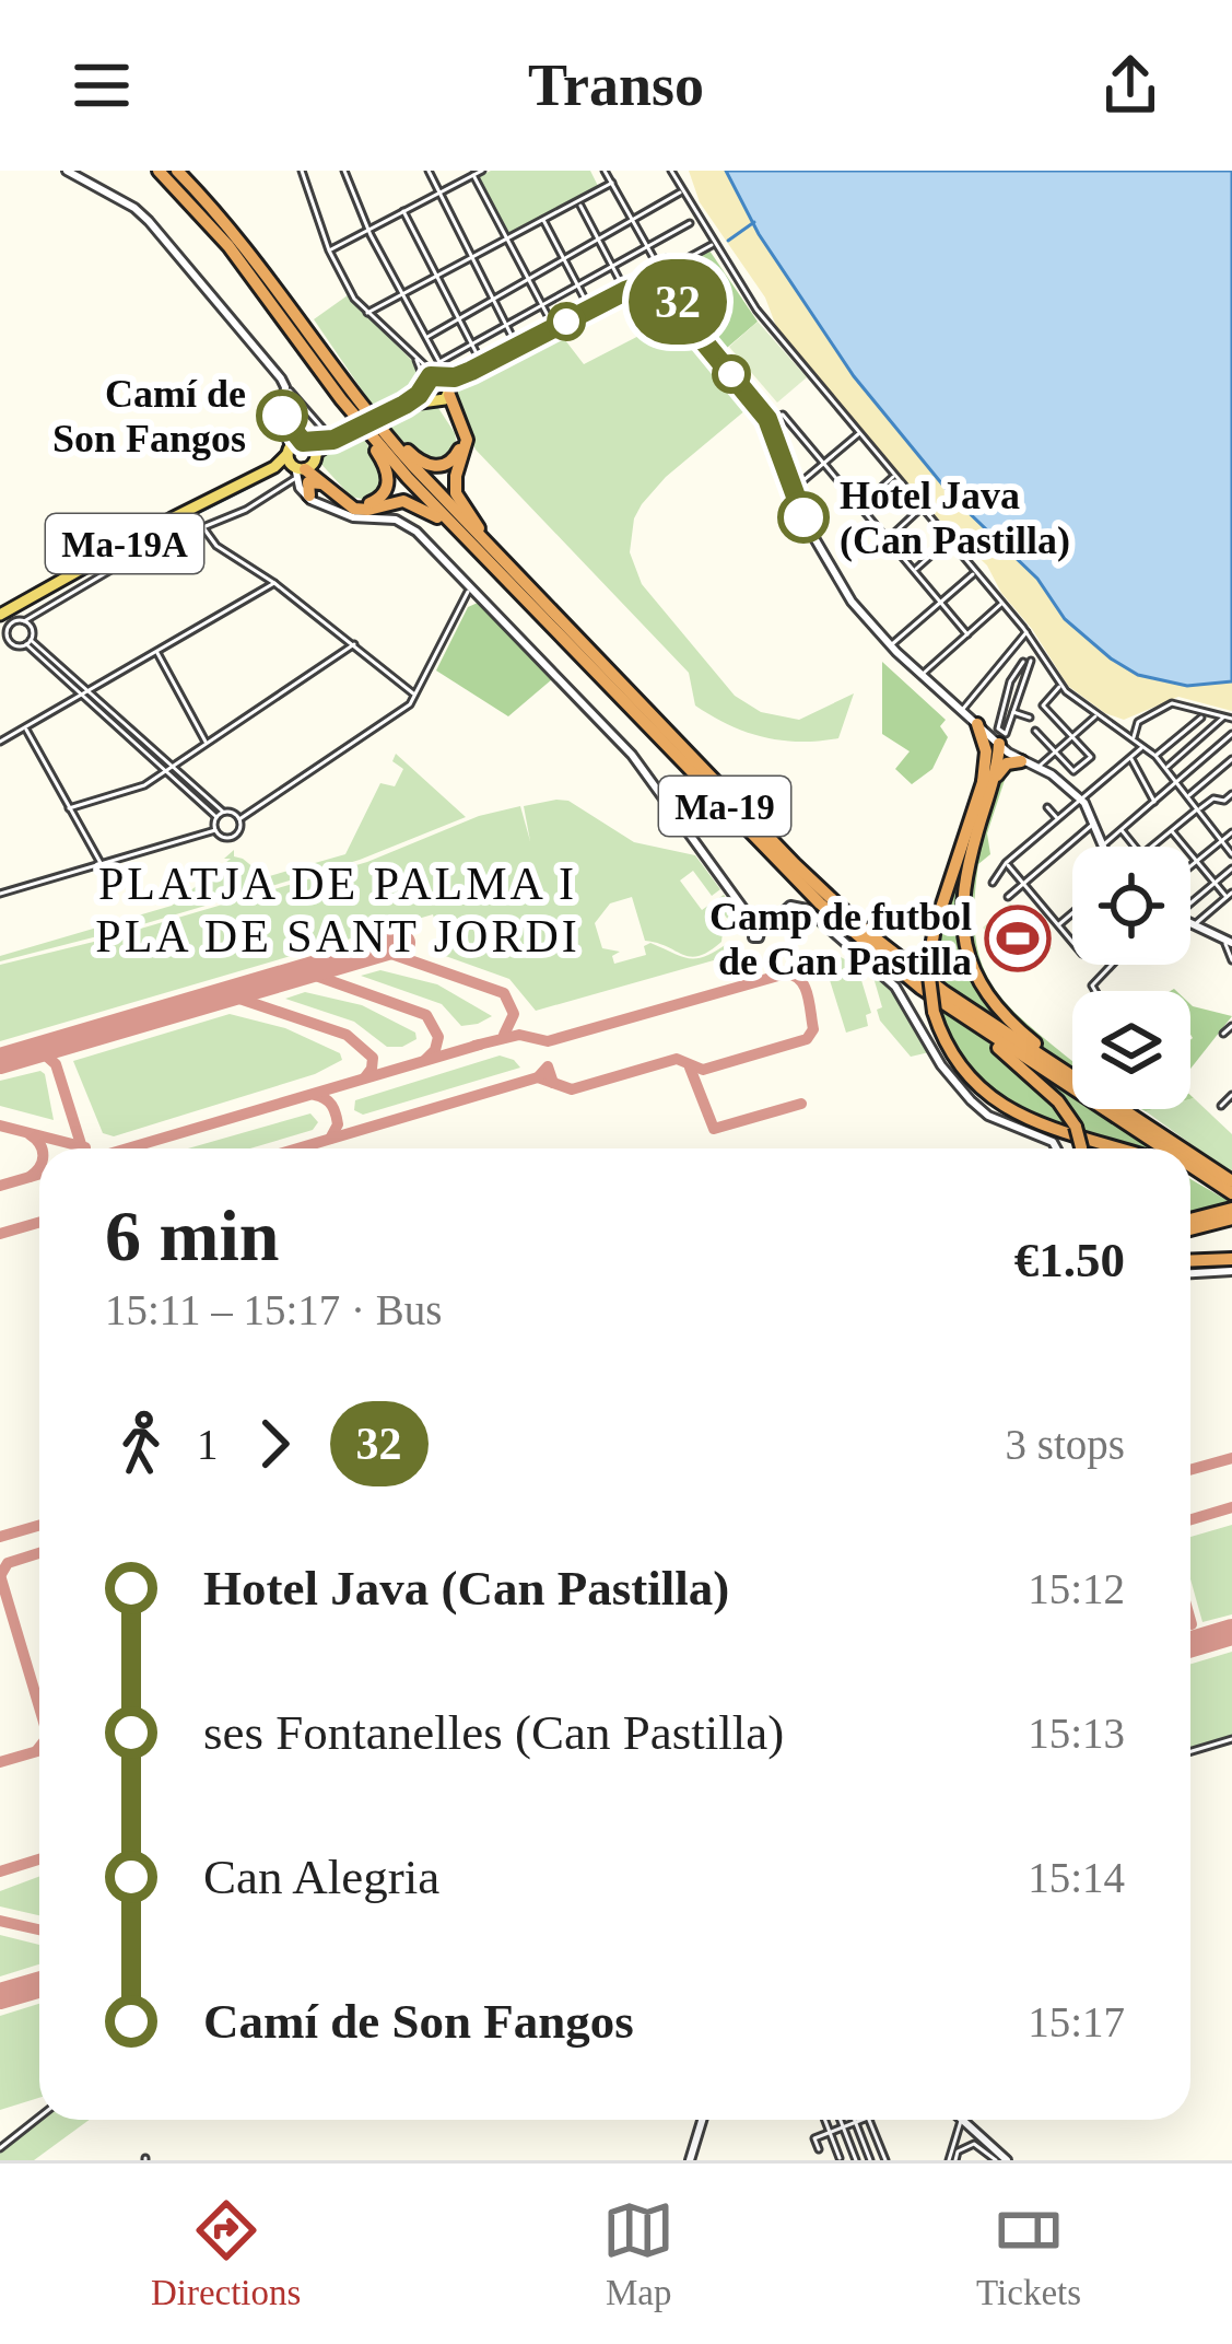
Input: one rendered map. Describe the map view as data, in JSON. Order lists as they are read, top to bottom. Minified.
{"streets":{"highway":["Ma-19"],"main road":["Ma-19A"]},"districts":["PLATJA DE PALMA I PLA DE SANT JORDI"],"places":{"other":["Camí de Son Fangos","Hotel Java (Can Pastilla)"],"sports":["Camp de futbol de Can Pastilla"]},"lines":["bus line 32"],"page":{"header":"Transo","on_map":"32","heading":["6 min","15:11 – 15:17 · Bus","€1.50"],"legs":["1","32","3 stops"],"list":[{"name":"Hotel Java (Can Pastilla)","value":"15:12"},{"name":"ses Fontanelles (Can Pastilla)","value":"15:13"},{"name":"Can Alegria","value":"15:14"},{"name":"Camí de Son Fangos","value":"15:17"}],"tabs":["Directions","Map","Tickets"]}}
